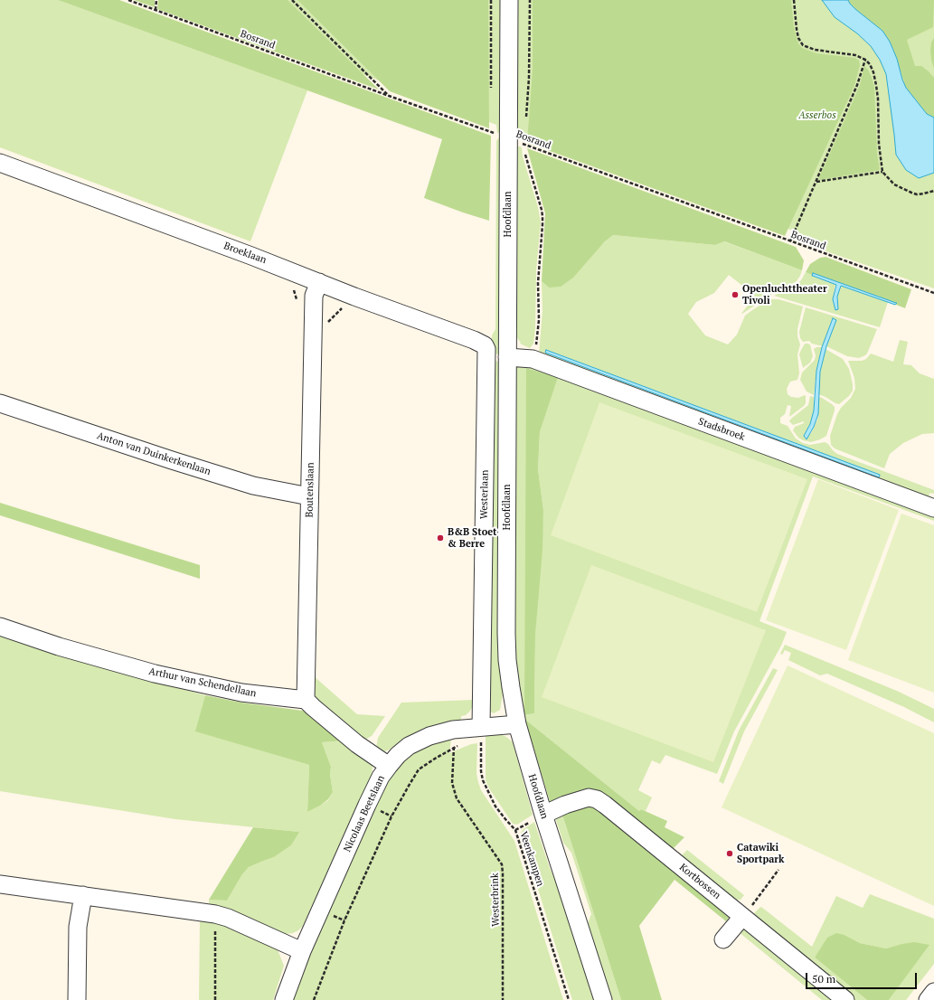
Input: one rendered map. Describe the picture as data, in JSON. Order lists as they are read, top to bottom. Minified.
{"streets":{"street":["Hoofdlaan","Broeklaan","Stadsbroek","Anton van Duinkerkenlaan","Boutenslaan","Westerlaan","Arthur van Schendellaan","Nicolaas Beetslaan","Kortbossen"],"path":["Bosrand","Veenkampen","Westerbrink"]},"crossings":[["Bosrand","Hoofdlaan"],["Hoofdlaan","Stadsbroek"],["Hoofdlaan","Nicolaas Beetslaan"],["Hoofdlaan","Kortbossen"],["Broeklaan","Boutenslaan"],["Broeklaan","Westerlaan"],["Anton van Duinkerkenlaan","Boutenslaan"],["Boutenslaan","Arthur van Schendellaan"],["Westerlaan","Nicolaas Beetslaan"],["Westerlaan","Veenkampen"],["Nicolaas Beetslaan","Veenkampen"]],"parks":["Asserbos"],"places":["Openluchttheater Tivoli","B&B Stoet & Berre","Catawiki Sportpark"],"scale_bar":"50 m"}
